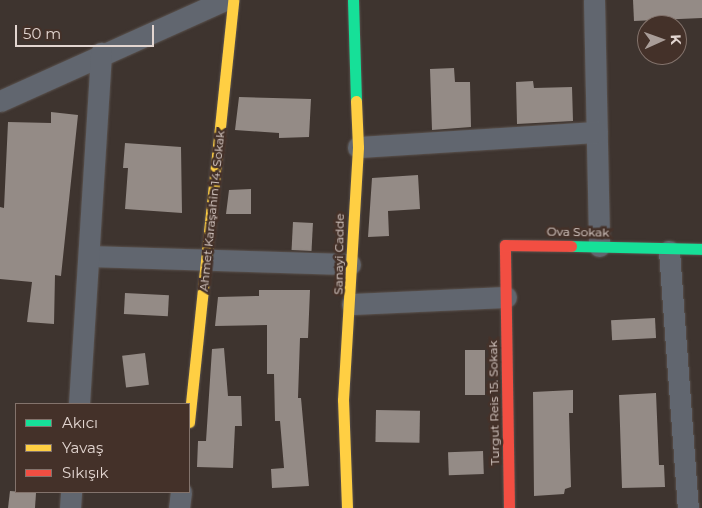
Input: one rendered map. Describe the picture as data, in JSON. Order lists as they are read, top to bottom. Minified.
{"streets":{"street":["Ahmet Karaşahin 14. Sokak","Ova Sokak","Sanayi Cadde","Turgut Reis 15. Sokak"]},"crossings":[["Ova Sokak","Turgut Reis 15. Sokak"]],"legend":["Akıcı","Yavaş","Sıkışık"],"scale_bar":"50 m","north":"right"}
